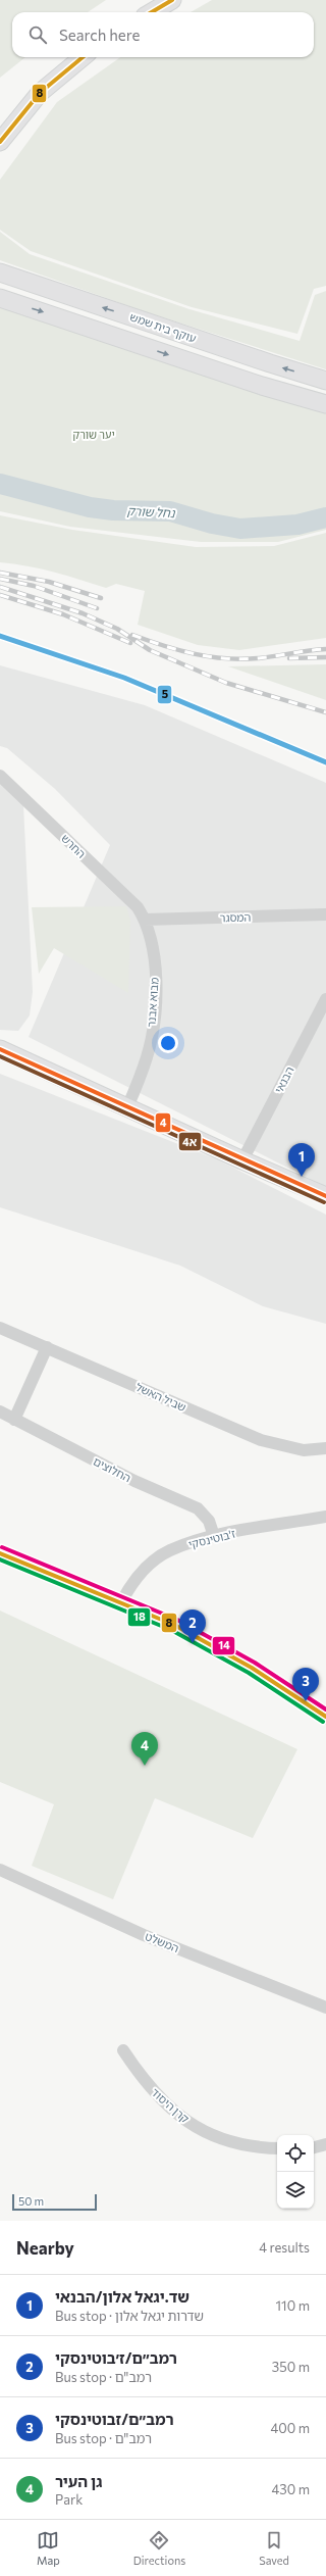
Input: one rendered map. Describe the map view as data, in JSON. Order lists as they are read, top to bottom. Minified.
{"streets":{"main road":["עוקף בית שמש"],"street":["החרש","המסגר","מבוא אבנר","הבנאי","שביל האשל","החלוצים","ז'בוטינסקי","המשלט","קרן היסוד"]},"crossings":[["החרש","המסגר"],["החרש","מבוא אבנר"],["המסגר","מבוא אבנר"],["החלוצים","ז'בוטינסקי"]],"water":["נחל שורק"],"parks":["יער שורק"],"lines":["transit line 8","transit line 5","transit line 4","transit line 4א","transit line 14","transit line 18"],"scale_bar":"50 m","page":{"search":"Search here","pins":["1","2","3","4"],"scale":"50 m","heading":["Nearby","4 results"],"list":[{"mark":"1","name":"שד.יגאל אלון/הבנאי","note":"Bus stop · שדרות יגאל אלון","value":"110 m"},{"mark":"2","name":"רמב״ם/ז׳בוטינסקי","note":"Bus stop · רמב\"ם","value":"350 m"},{"mark":"3","name":"רמב״ם/זבוטינסקי","note":"Bus stop · רמב\"ם","value":"400 m"},{"mark":"4","name":"גן העיר","note":"Park","value":"430 m"}],"nav":["Map","Directions","Saved"]}}
